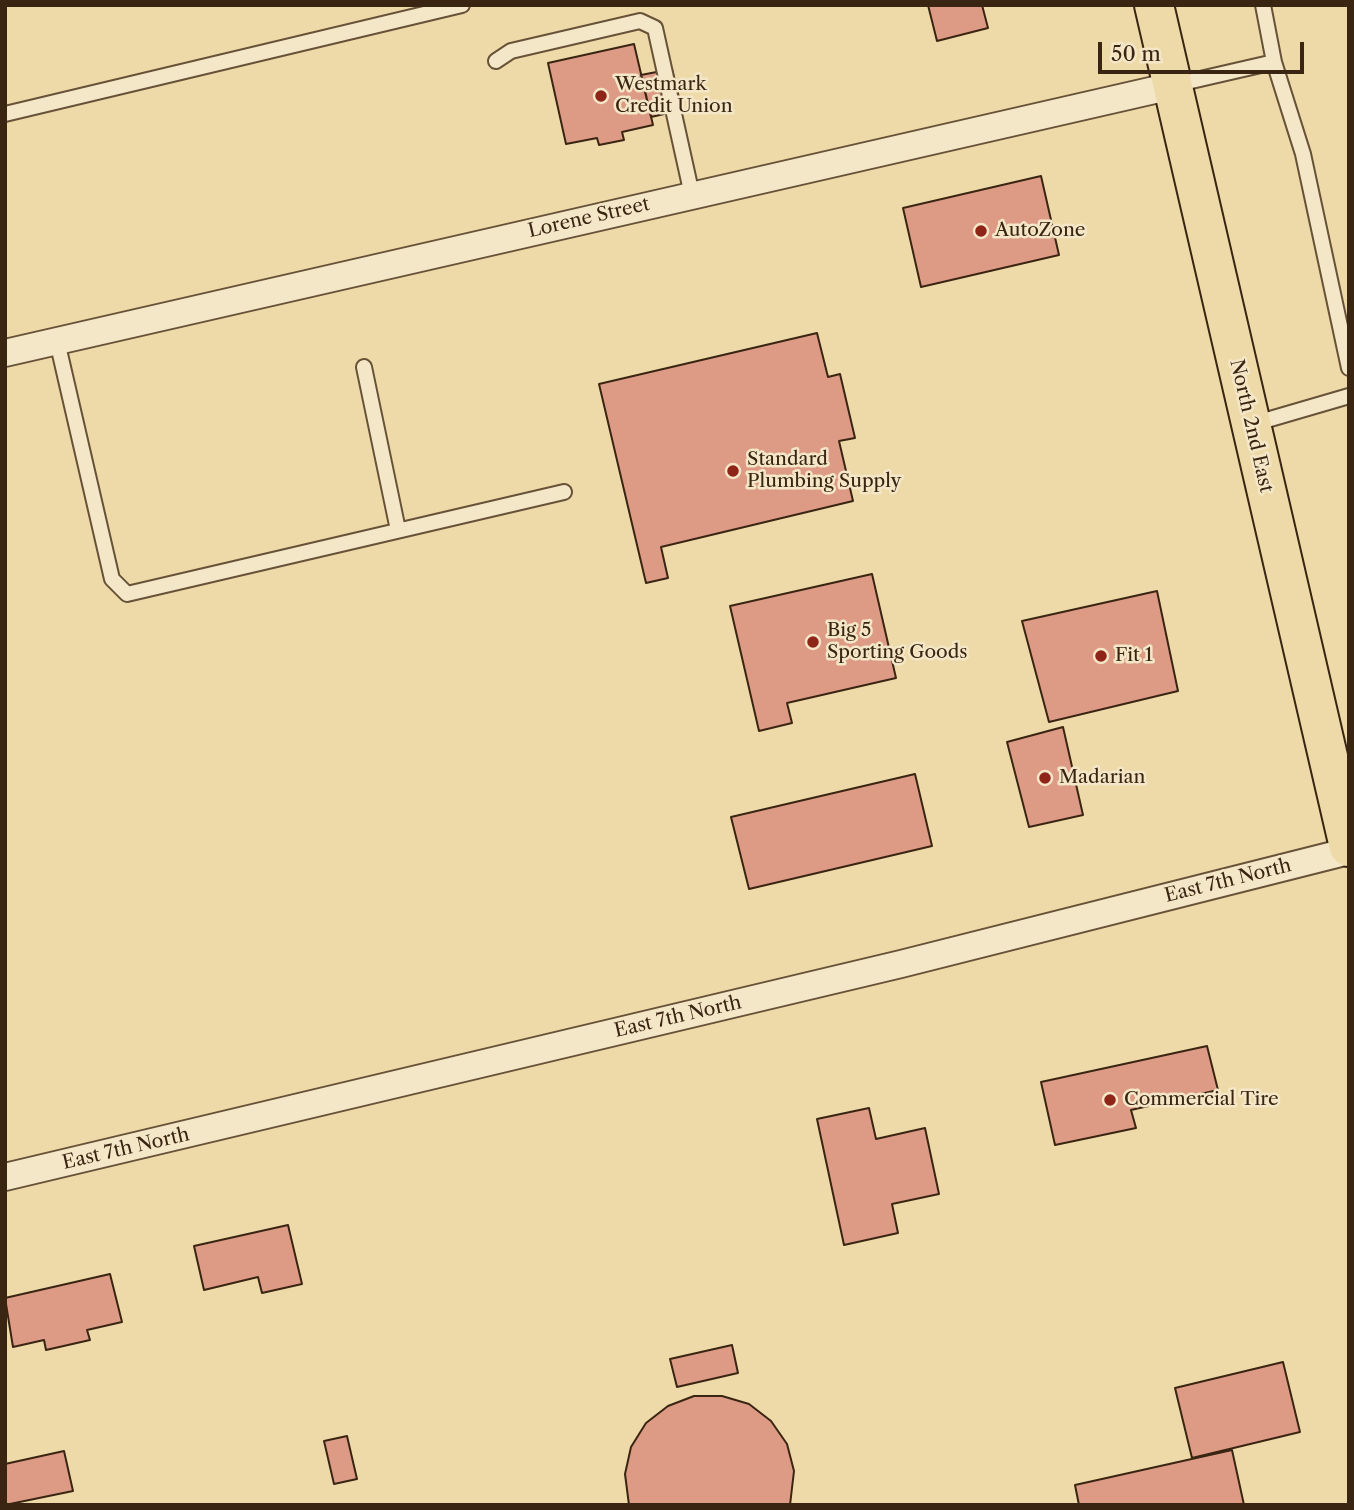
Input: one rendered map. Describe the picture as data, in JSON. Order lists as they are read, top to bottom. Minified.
{"streets":{"main road":["North 2nd East"],"street":["Lorene Street","East 7th North"]},"crossings":[["Lorene Street","North 2nd East"],["North 2nd East","East 7th North"]],"places":["Westmark Credit Union","AutoZone","Standard Plumbing Supply","Big 5 Sporting Goods","Fit 1","Madarian","Commercial Tire"],"scale_bar":"50 m"}
